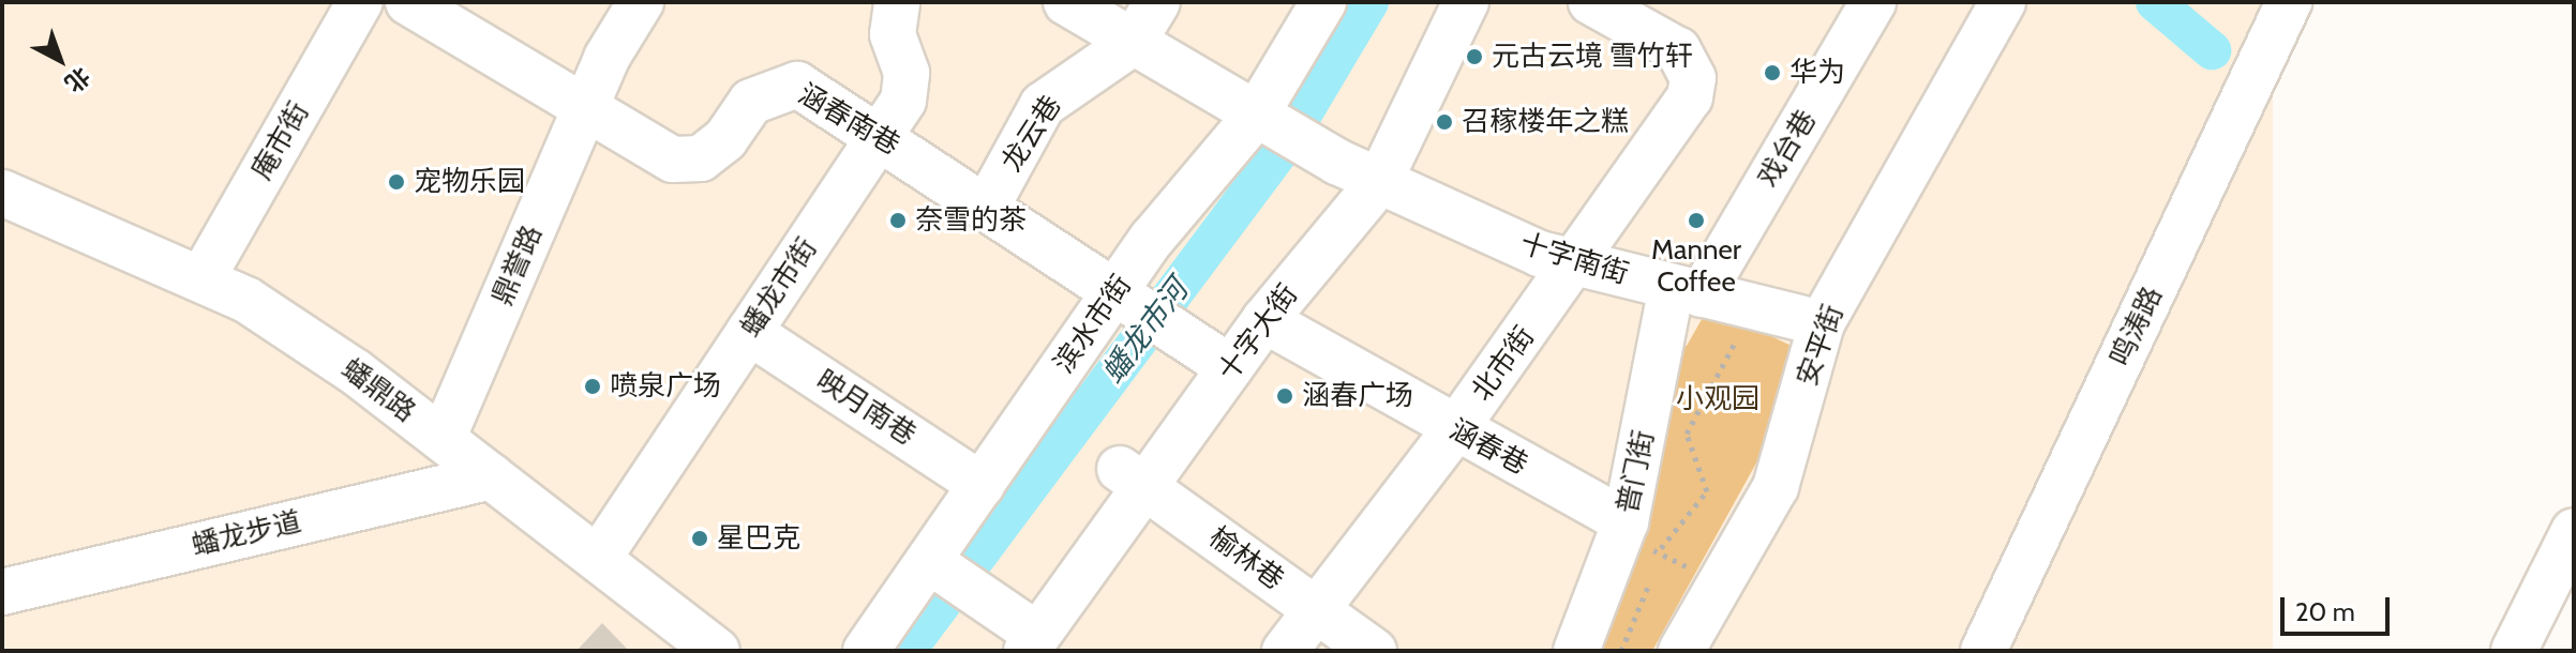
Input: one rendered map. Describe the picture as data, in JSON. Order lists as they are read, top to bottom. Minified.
{"streets":{"street":["涵春南巷","龙云巷","庵市街","戏台巷","十字南街","鼎誉路","蟠龙市街","滨水市街","鸣涛路","十字大街","安平街","北市街","蟠鼎路","映月南巷","涵春巷","普门街","蟠龙步道","榆林巷"]},"crossings":[["涵春南巷","龙云巷"],["涵春南巷","鼎誉路"],["涵春南巷","蟠龙市街"],["涵春南巷","滨水市街"],["涵春南巷","十字大街"],["庵市街","蟠鼎路"],["戏台巷","十字南街"],["戏台巷","普门街"],["十字南街","滨水市街"],["十字南街","十字大街"],["十字南街","安平街"],["十字南街","北市街"],["十字南街","普门街"],["鼎誉路","蟠鼎路"],["蟠龙市街","蟠鼎路"],["蟠龙市街","映月南巷"],["滨水市街","映月南巷"],["十字大街","涵春巷"],["十字大街","榆林巷"],["北市街","涵春巷"],["北市街","榆林巷"],["蟠鼎路","蟠龙步道"],["涵春巷","普门街"]],"water":["蟠龙市河"],"parks":["小观园"],"places":["元古云境 雪竹轩","华为","召稼楼年之糕","宠物乐园","奈雪的茶","Manner Coffee","喷泉广场","涵春广场","星巴克"],"scale_bar":"20 m","north":"bottom right"}
